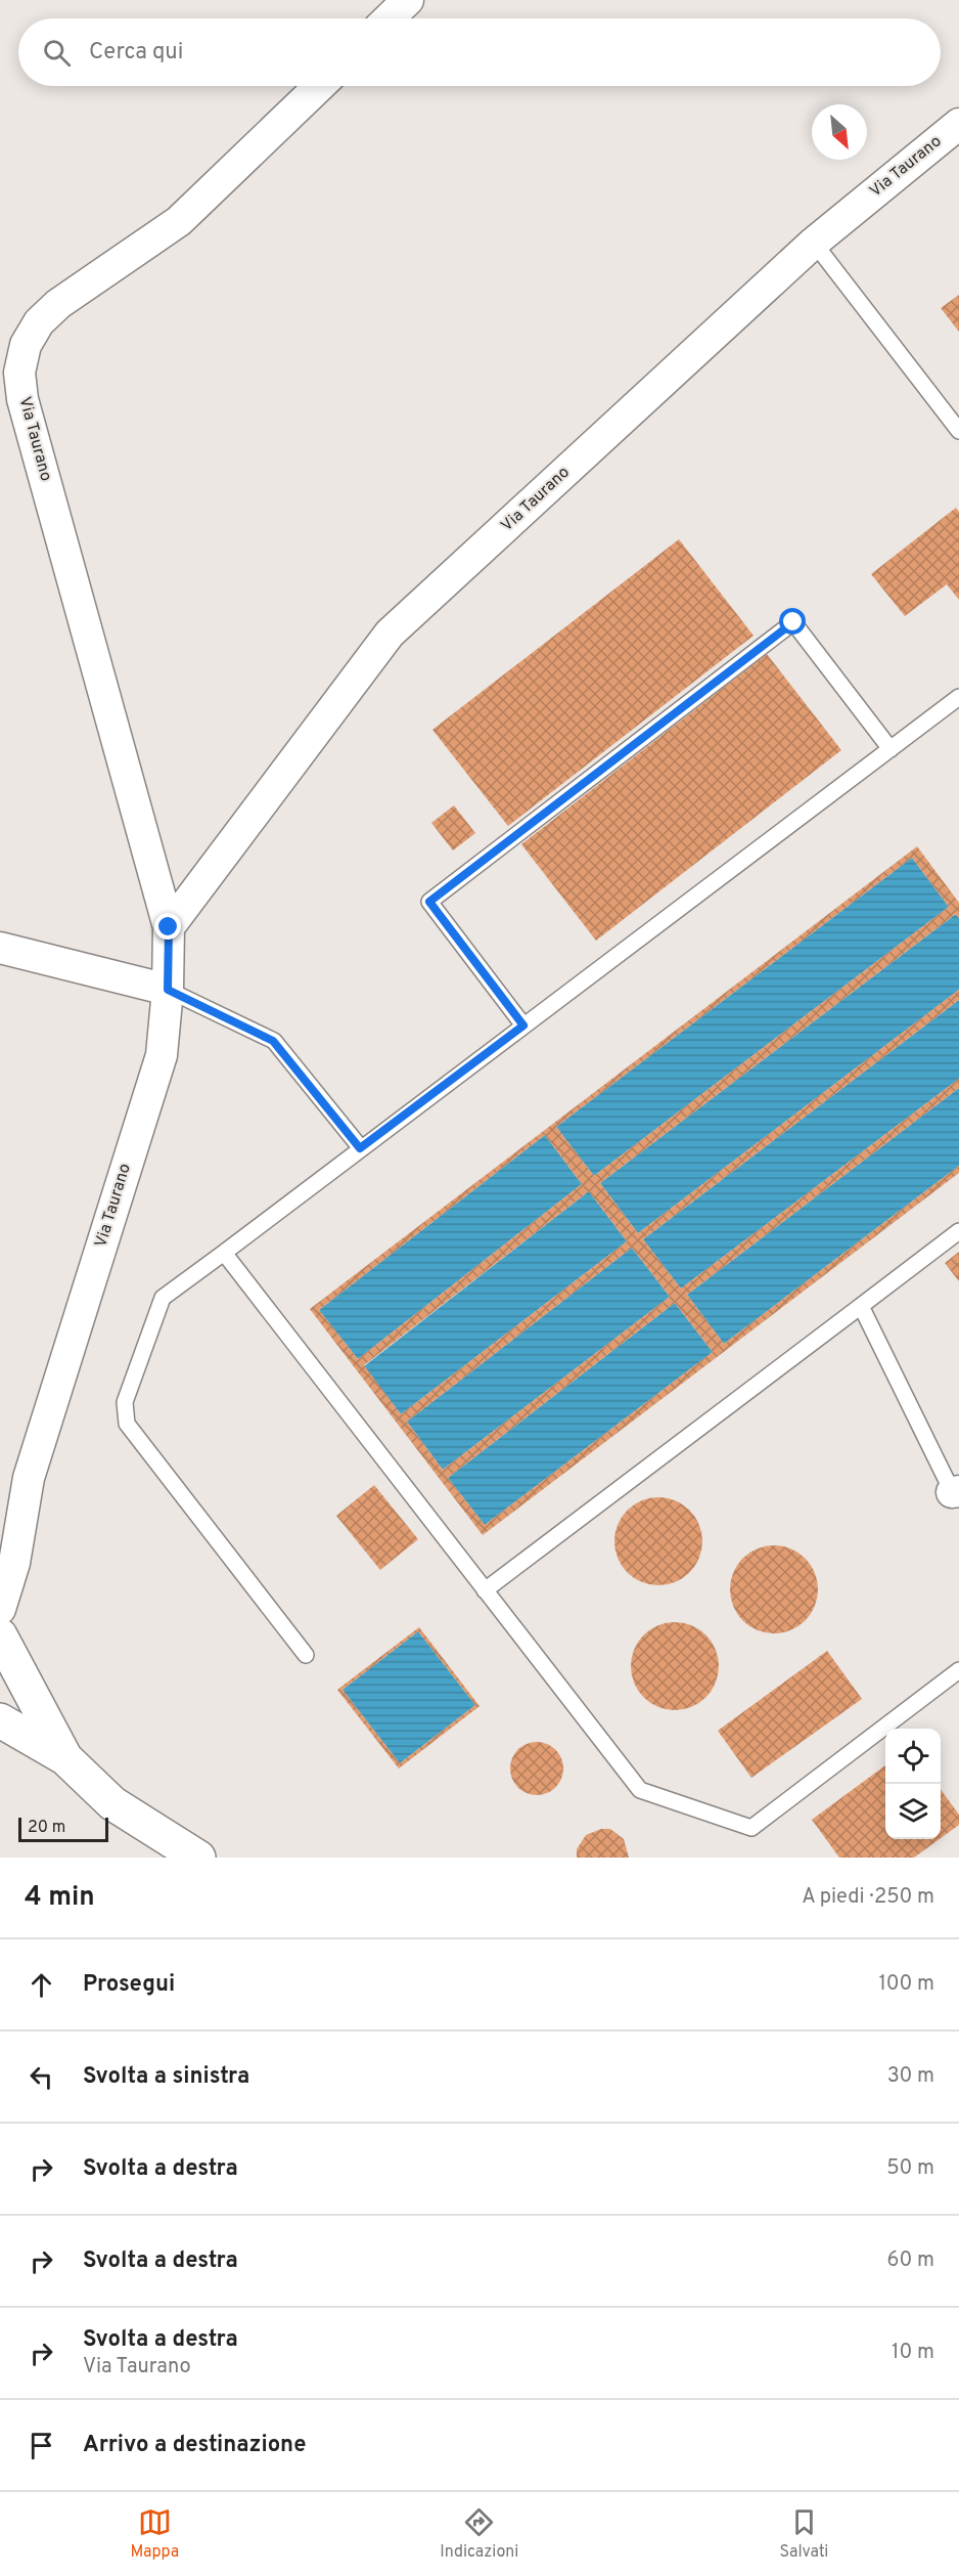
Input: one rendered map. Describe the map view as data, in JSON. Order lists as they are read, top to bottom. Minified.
{"streets":{"street":["Via Taurano"]},"scale_bar":"20 m","north":"bottom right","page":{"search":"Cerca qui","scale":"20 m","heading":["4 min","A piedi · 250 m"],"list":[["Prosegui","100 m"],["Svolta a sinistra","30 m"],["Svolta a destra","50 m"],["Svolta a destra","60 m"],["Svolta a destra","Via Taurano","10 m"],"Arrivo a destinazione"],"nav":["Mappa","Indicazioni","Salvati"]}}
